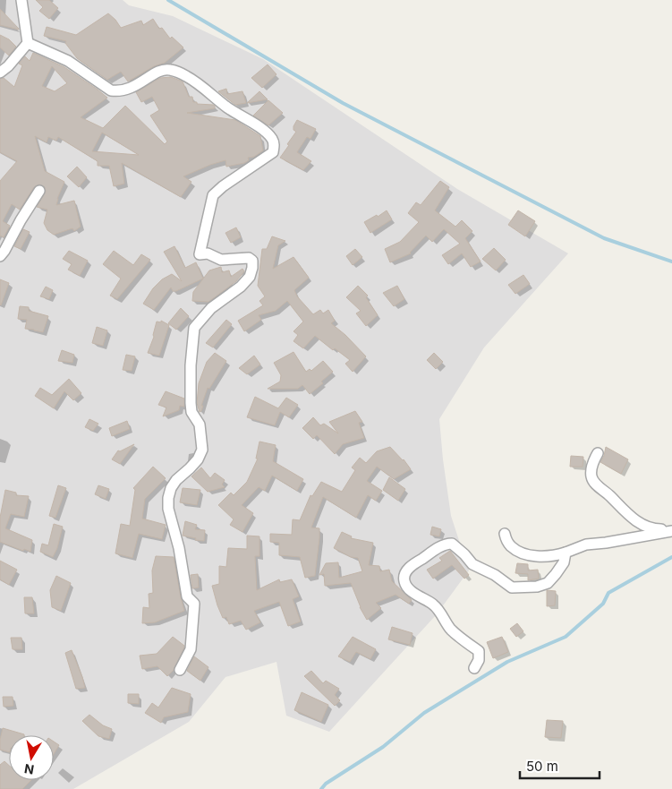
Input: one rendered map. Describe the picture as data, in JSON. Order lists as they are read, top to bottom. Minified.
{"scale_bar":"50 m","north":"bottom"}
